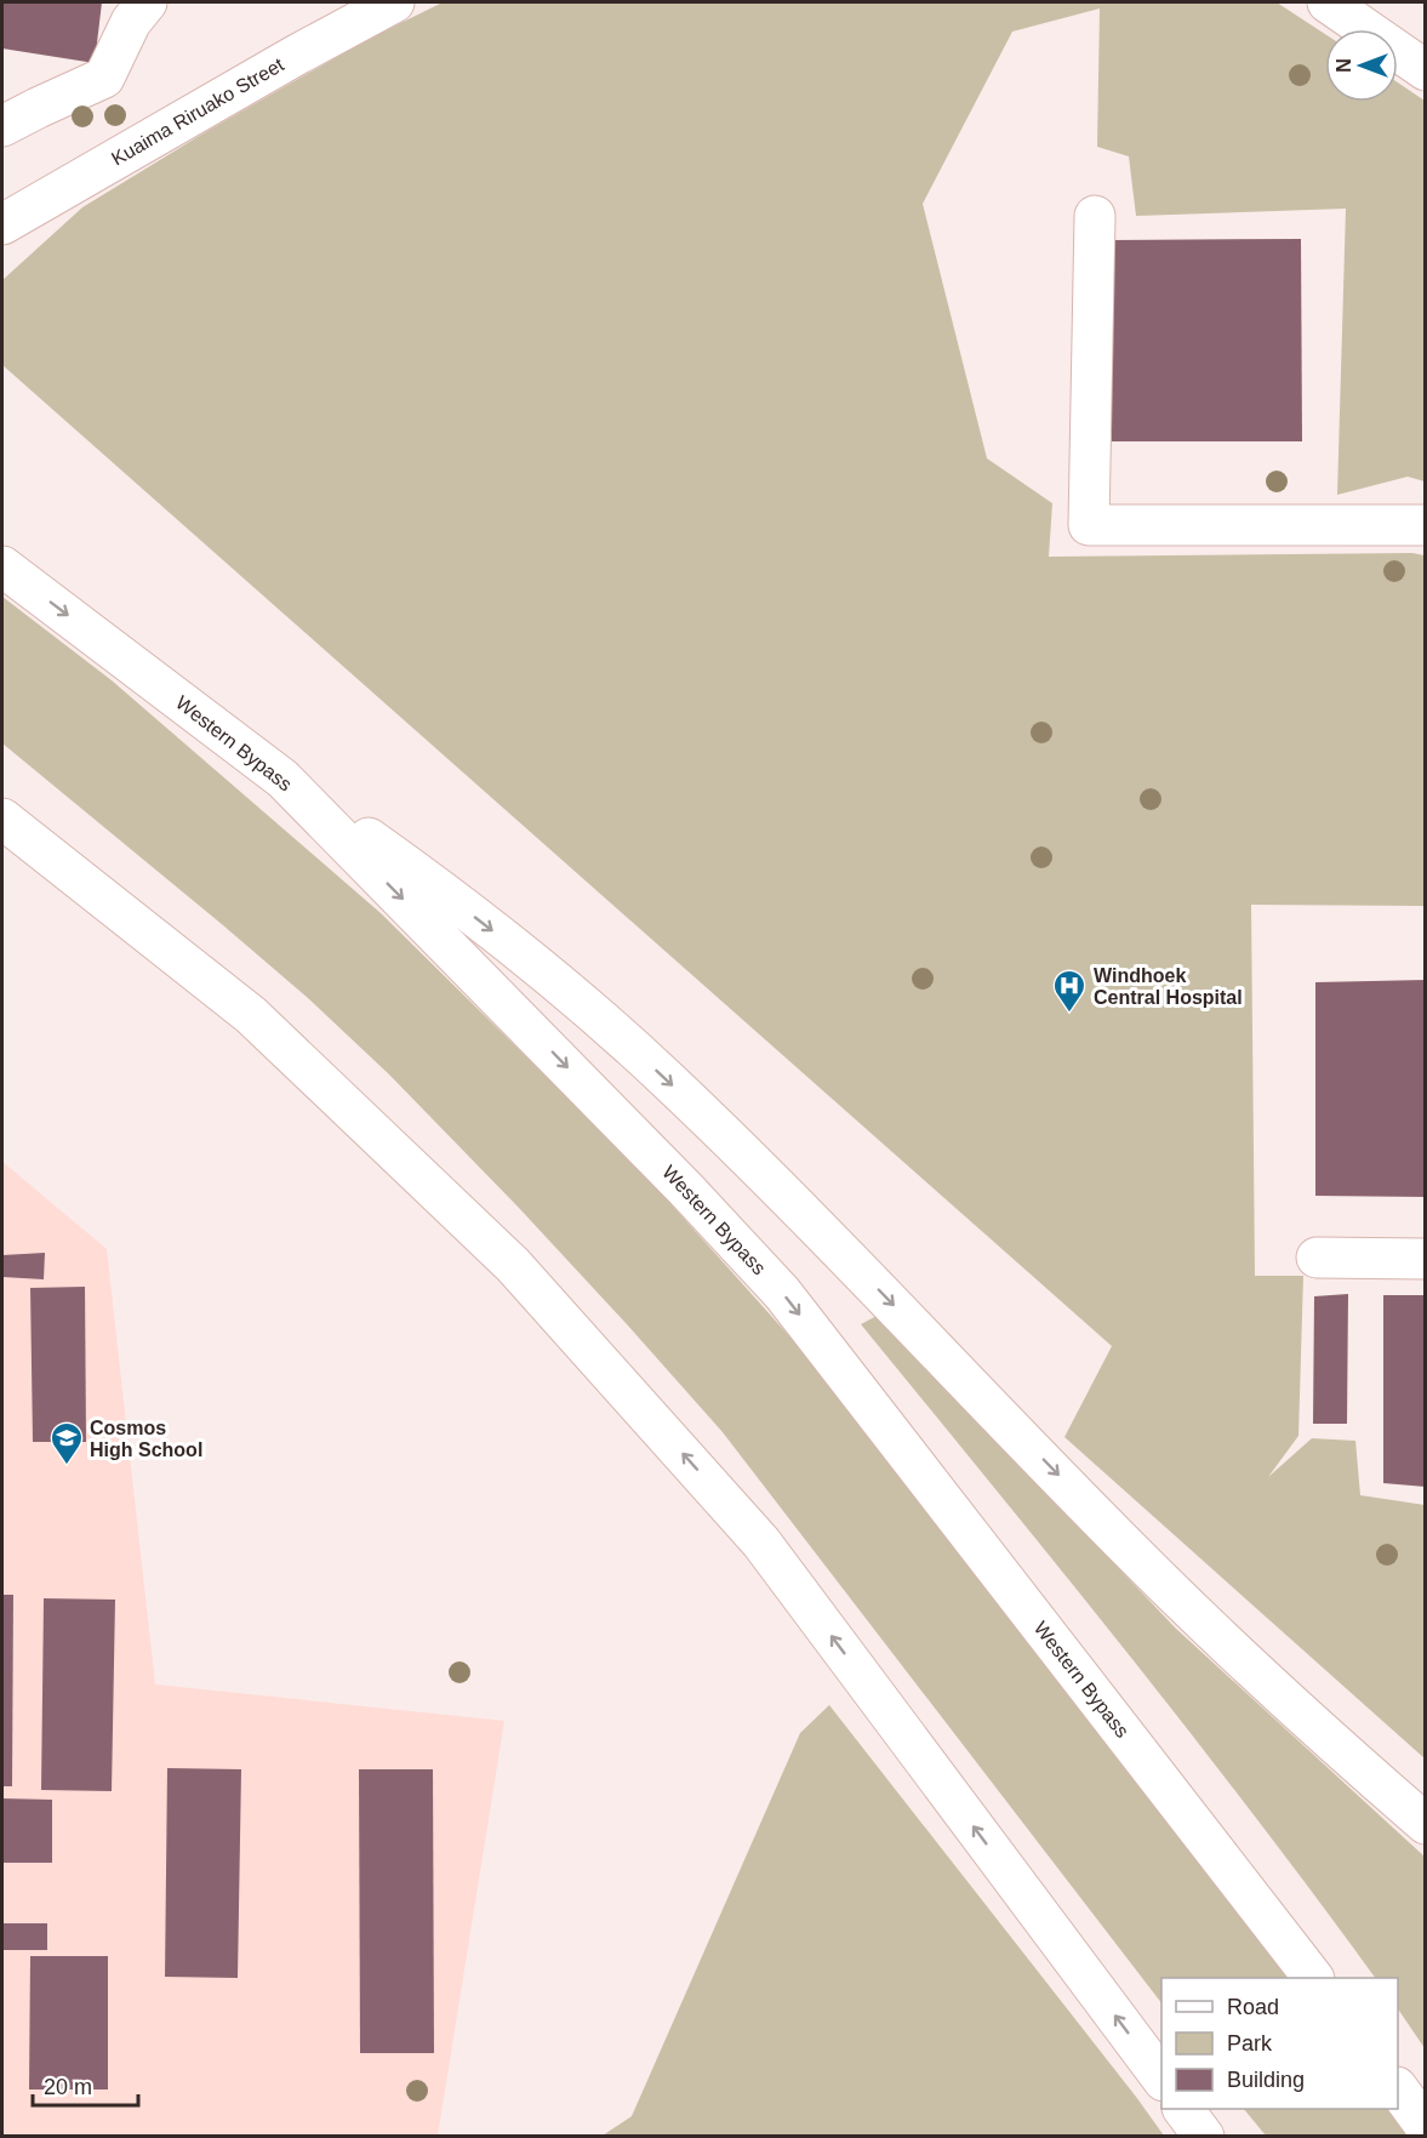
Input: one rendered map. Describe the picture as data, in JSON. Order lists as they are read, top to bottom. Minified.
{"streets":{"main road":["Kuaima Riruako Street","Western Bypass"]},"places":{"hospital":["Windhoek Central Hospital"],"school or university":["Cosmos High School"]},"legend":["Road","Park","Building"],"scale_bar":"20 m","north":"left"}
